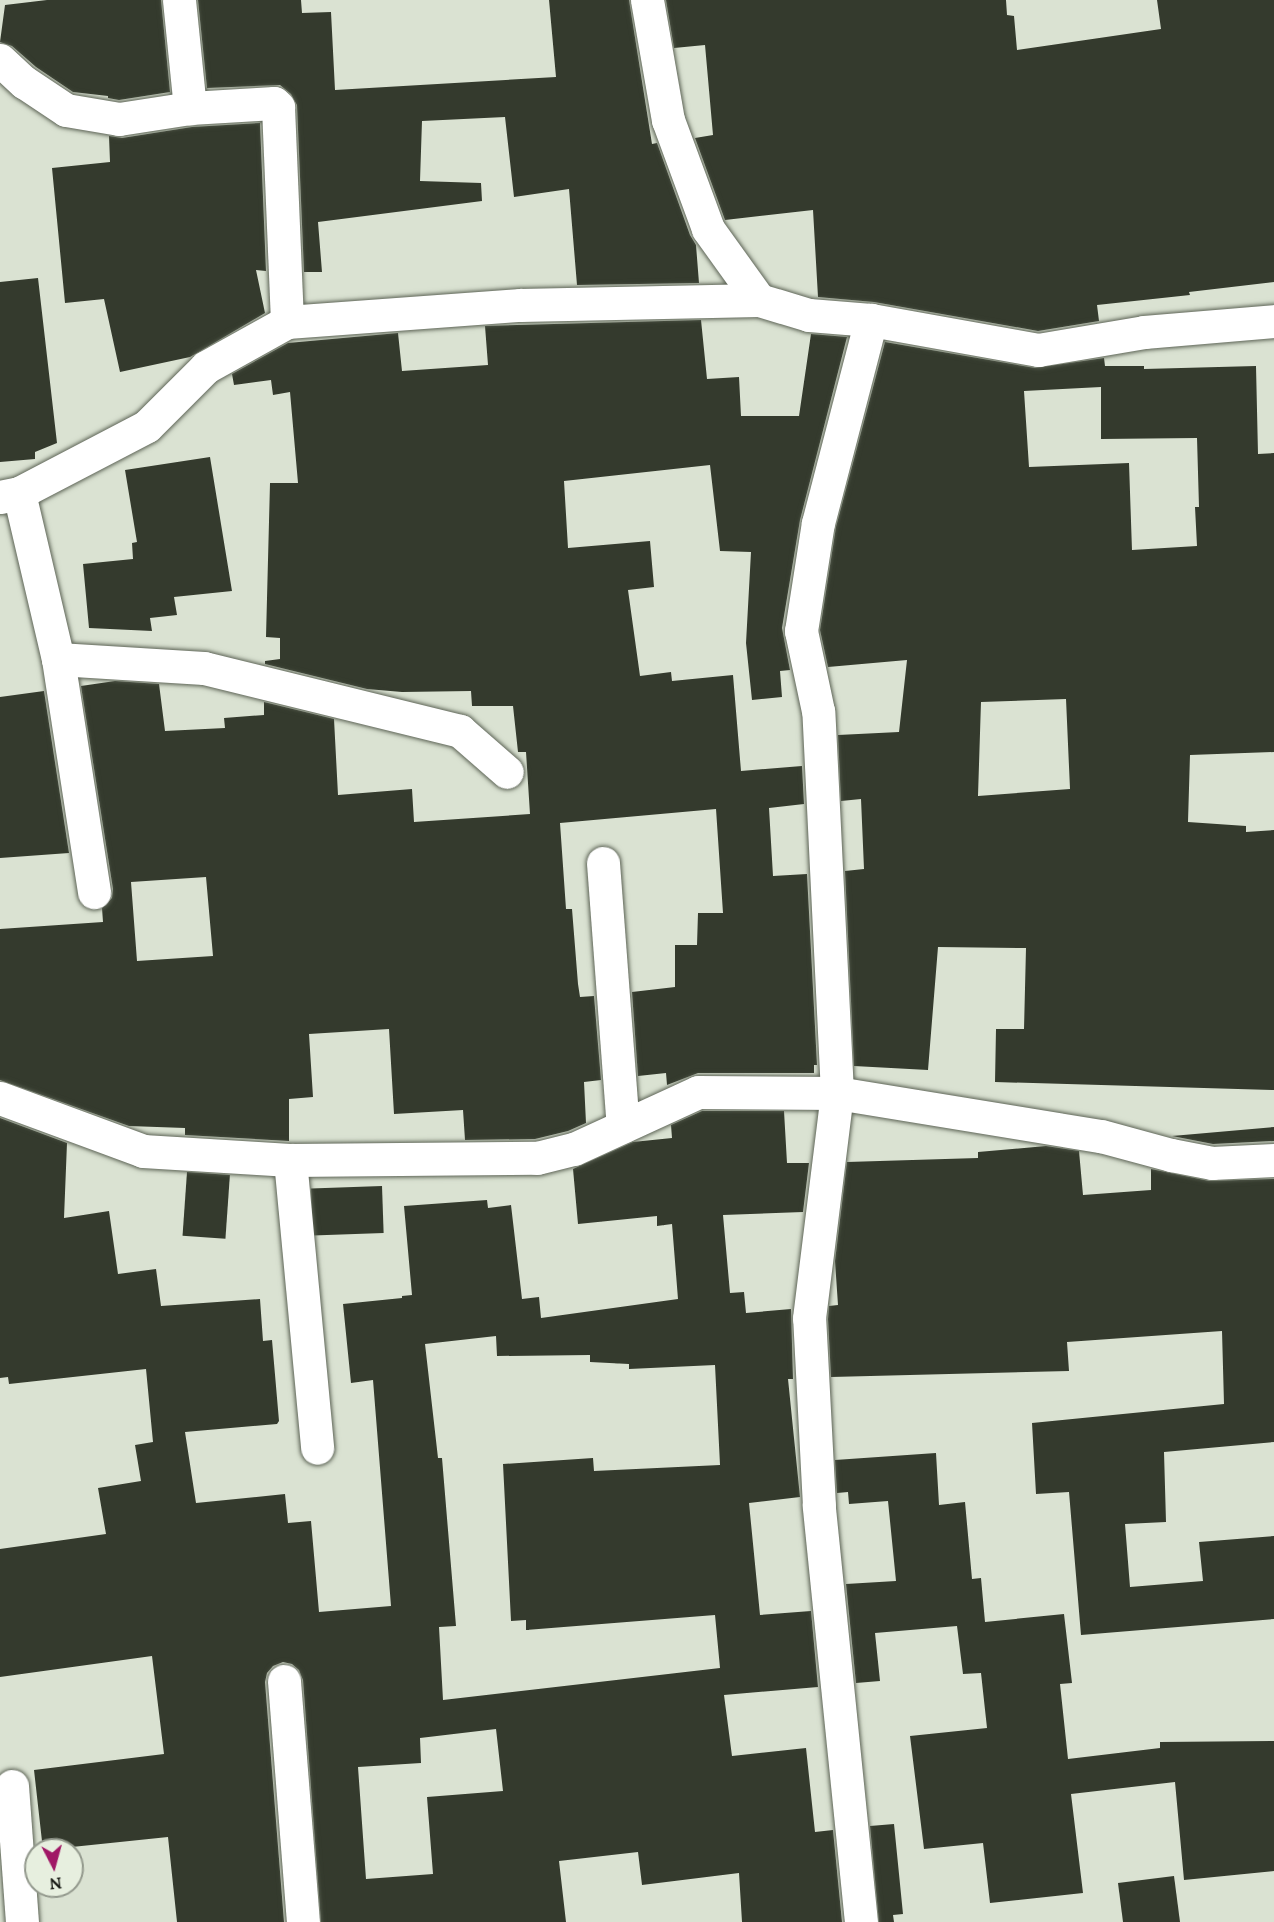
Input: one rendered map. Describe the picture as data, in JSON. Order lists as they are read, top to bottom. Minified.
{"north":"bottom"}
